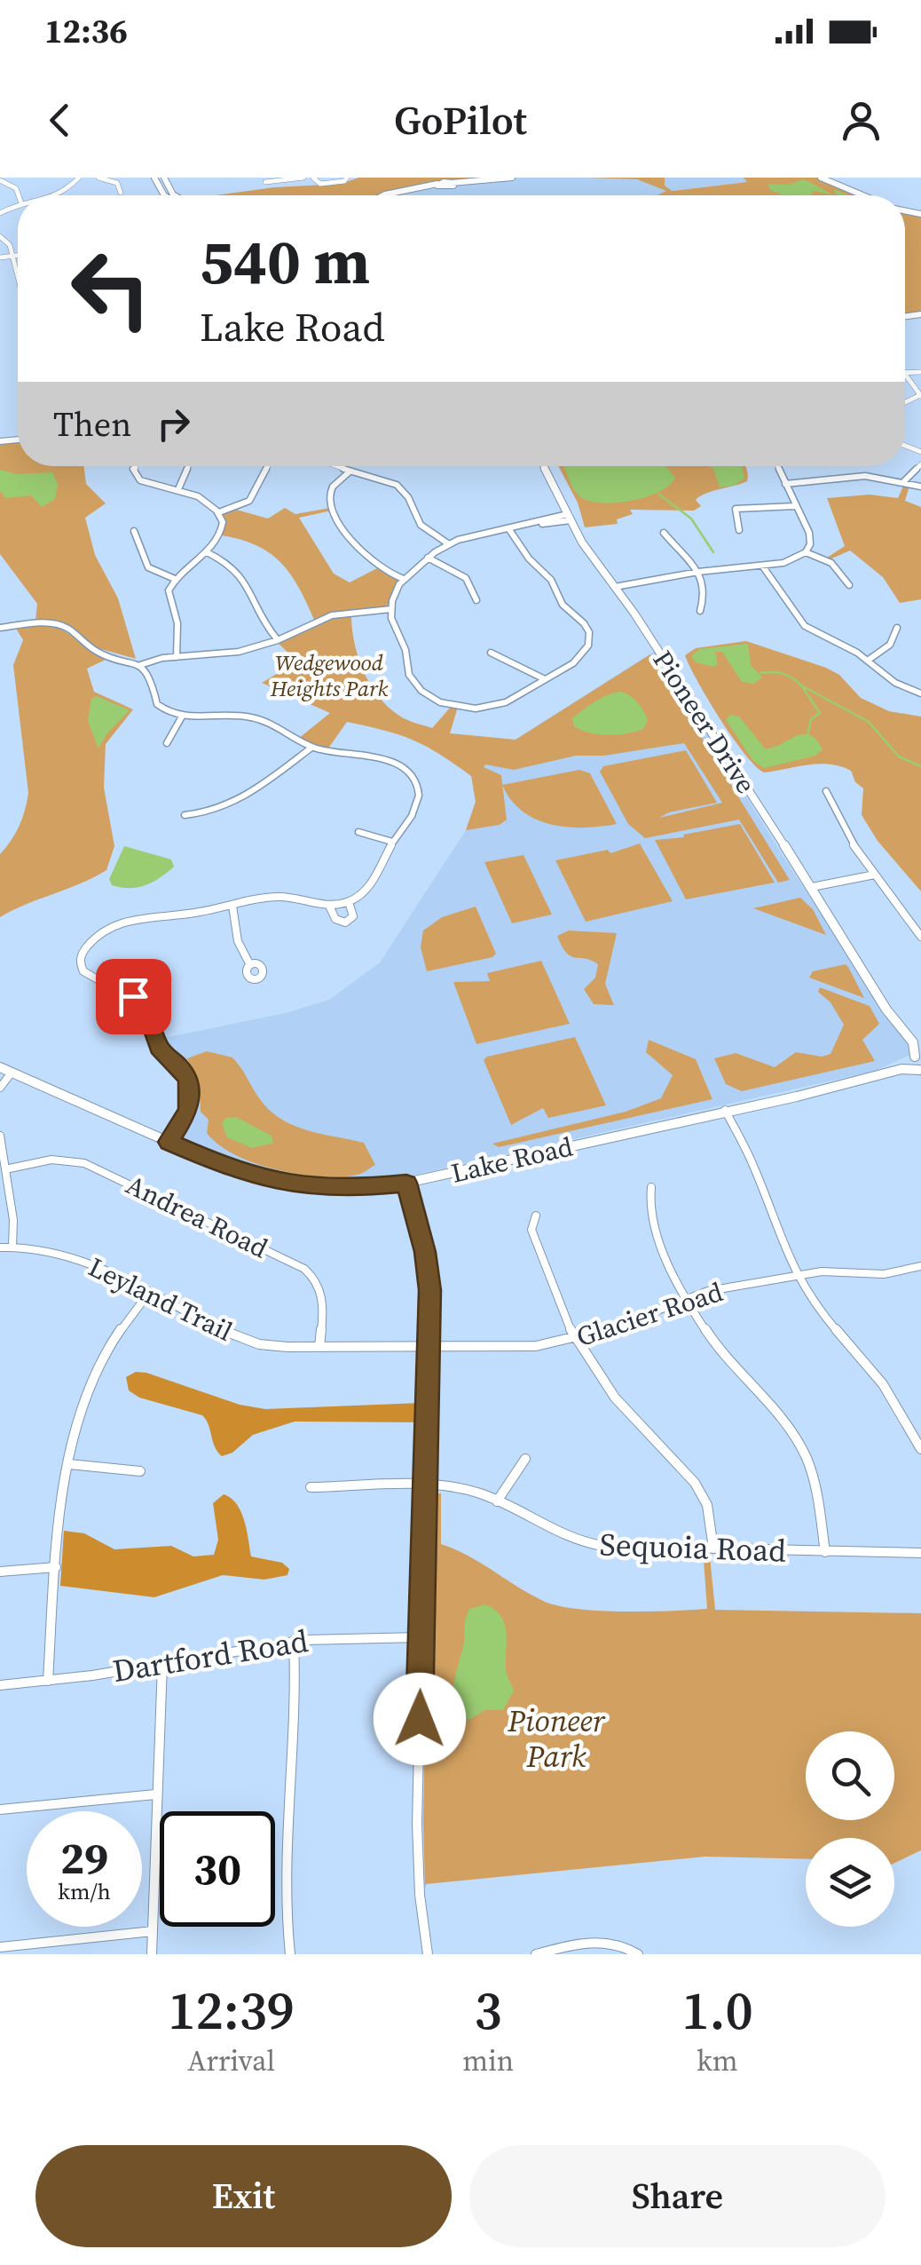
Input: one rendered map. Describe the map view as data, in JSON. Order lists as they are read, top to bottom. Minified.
{"streets":{"street":["Pioneer Drive","Lake Road","Andrea Road","Leyland Trail","Glacier Road","Sequoia Road","Dartford Road"]},"crossings":[["Pioneer Drive","Lake Road"],["Andrea Road","Leyland Trail"],["Leyland Trail","Glacier Road"]],"parks":["Wedgewood Heights Park","Pioneer Park"],"page":{"status":"12:36","header":"GoPilot","turn":["540 m","Lake Road"],"then":"Then","speed":"29 km/h","limit":"30","eta":["12:39","Arrival","3","min","1.0","km"],"buttons":["Exit","Share"]}}
